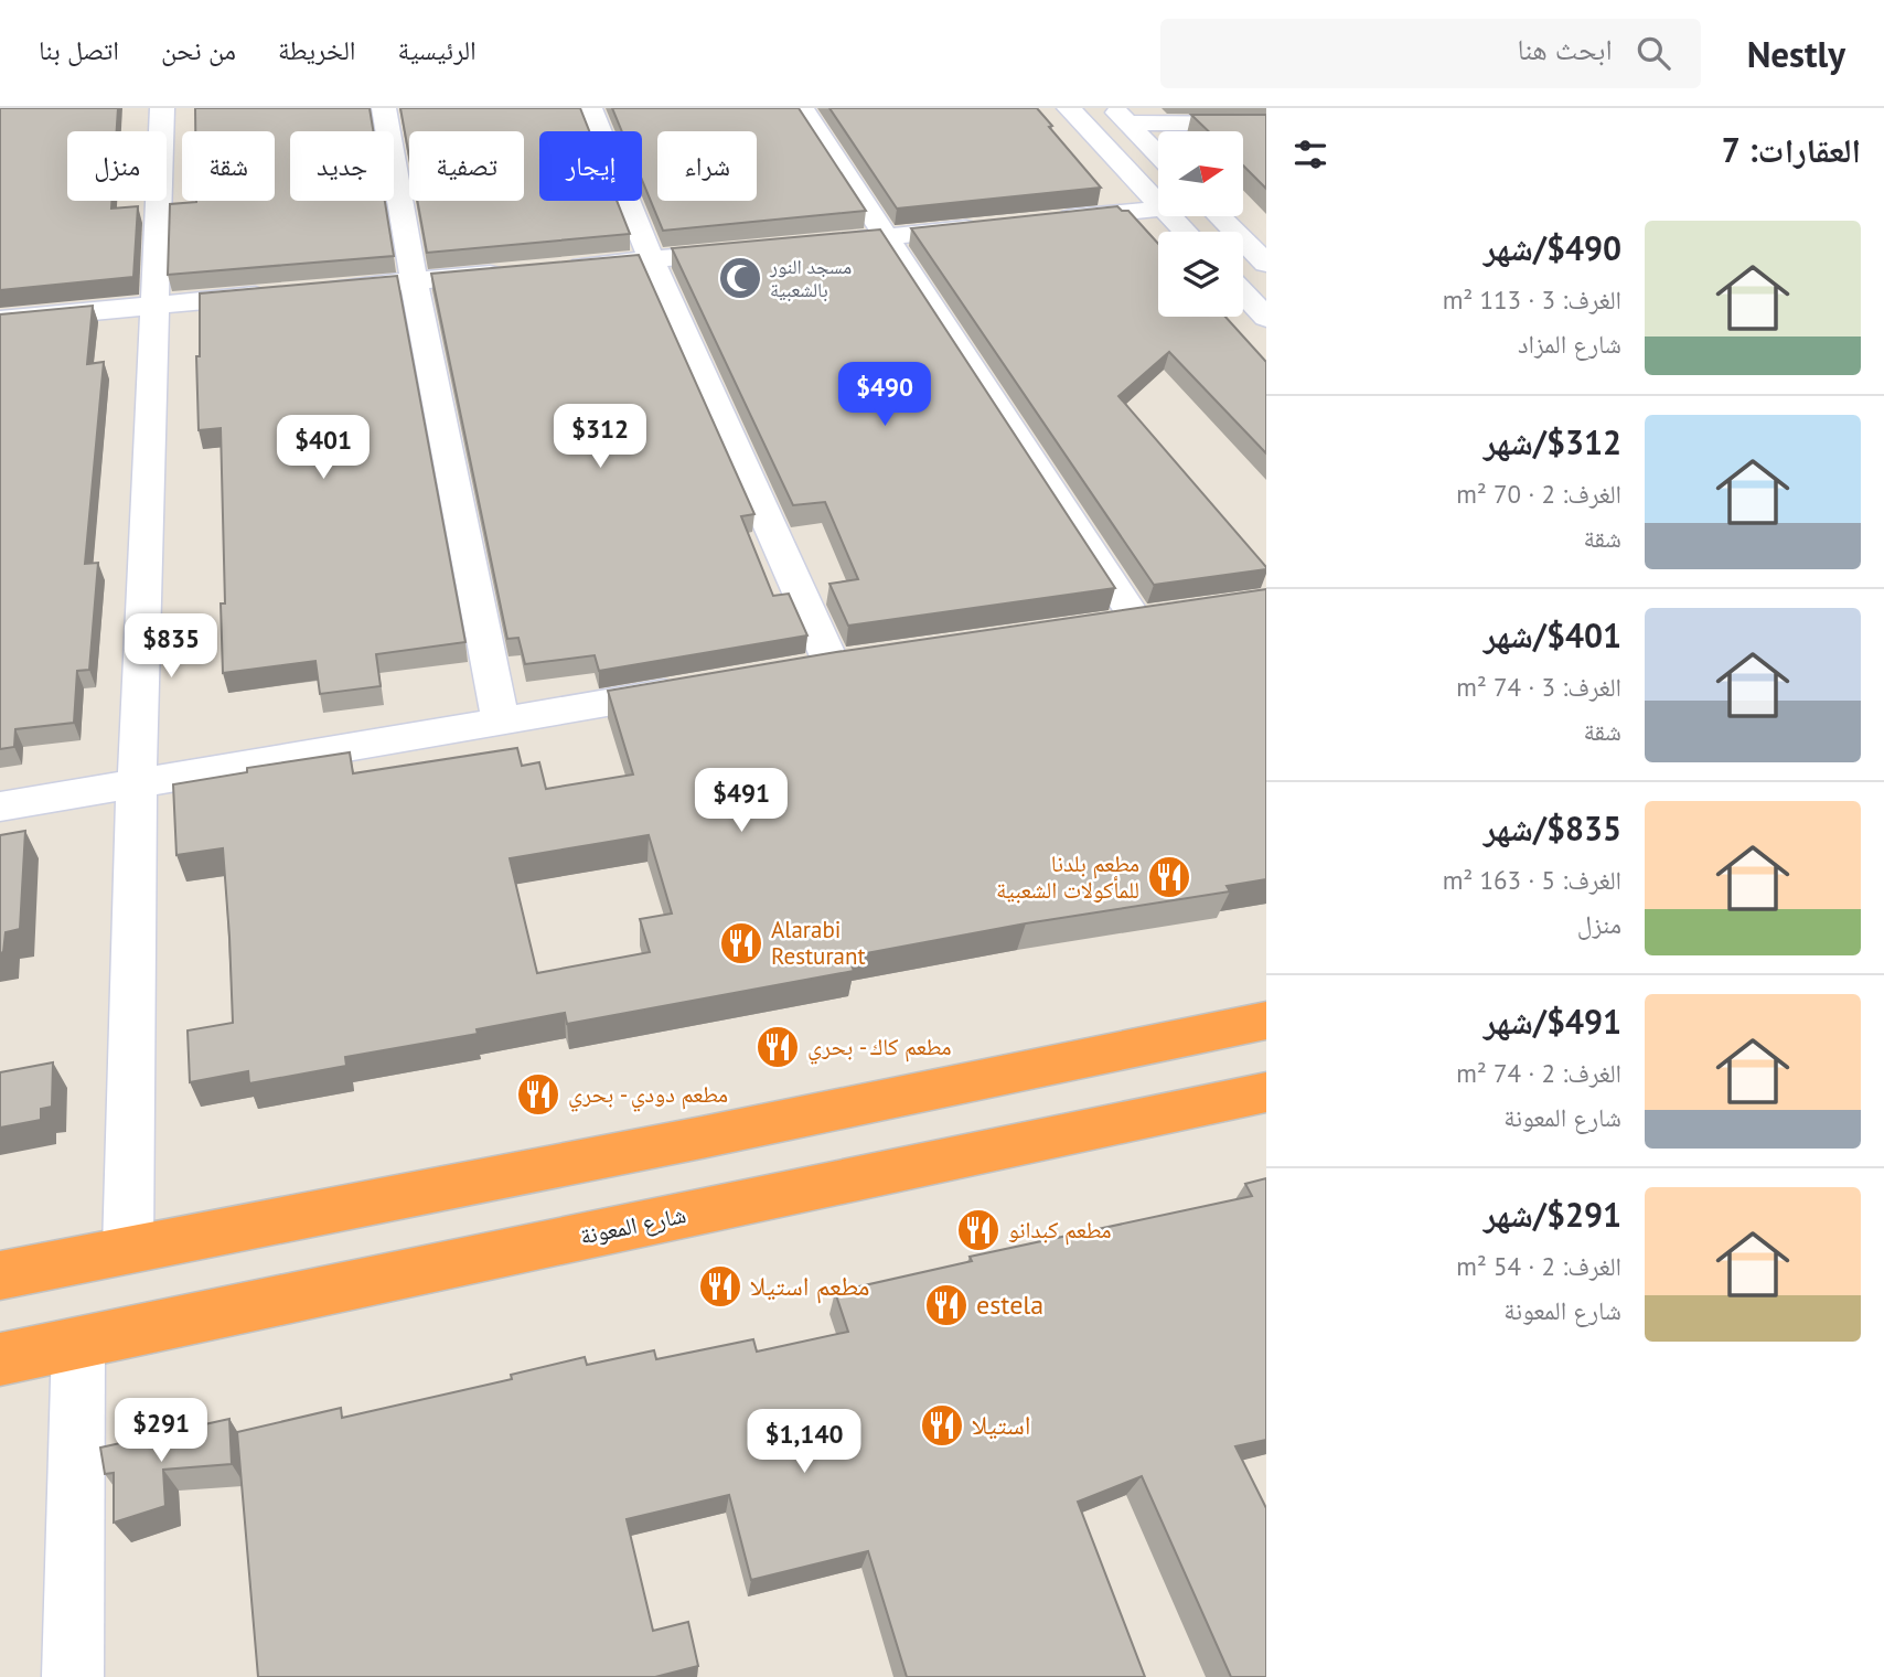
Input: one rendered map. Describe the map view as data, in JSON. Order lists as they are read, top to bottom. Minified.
{"streets":{"highway":["شارع المعونة"]},"places":{"mosque":["مسجد النور بالشعبية"],"restaurant":["مطعم بلدنا للمأكولات الشعبية","Alarabi Resturant","مطعم كاك - بحري","مطعم دودي - بحري","مطعم كبدانو","مطعم استيلا","estela","استيلا"]},"north":"right","page":{"header":"Nestly","search":"ابحث هنا","nav":["الرئيسية","الخريطة","من نحن","اتصل بنا"],"heading":"العقارات: 7","chip":["شراء","إيجار","تصفية","جديد","شقة","منزل"],"list":[{"name":"$490/شهر","note":"الغرف: 3 · 113 m² · شارع المزاد"},{"name":"$312/شهر","note":"الغرف: 2 · 70 m² · شقة"},{"name":"$401/شهر","note":"الغرف: 3 · 74 m² · شقة"},{"name":"$835/شهر","note":"الغرف: 5 · 163 m² · منزل"},{"name":"$491/شهر","note":"الغرف: 2 · 74 m² · شارع المعونة"},{"name":"$291/شهر","note":"الغرف: 2 · 54 m² · شارع المعونة"}],"price":["$490","$312","$401","$835","$491","$291","$1,140"]}}
